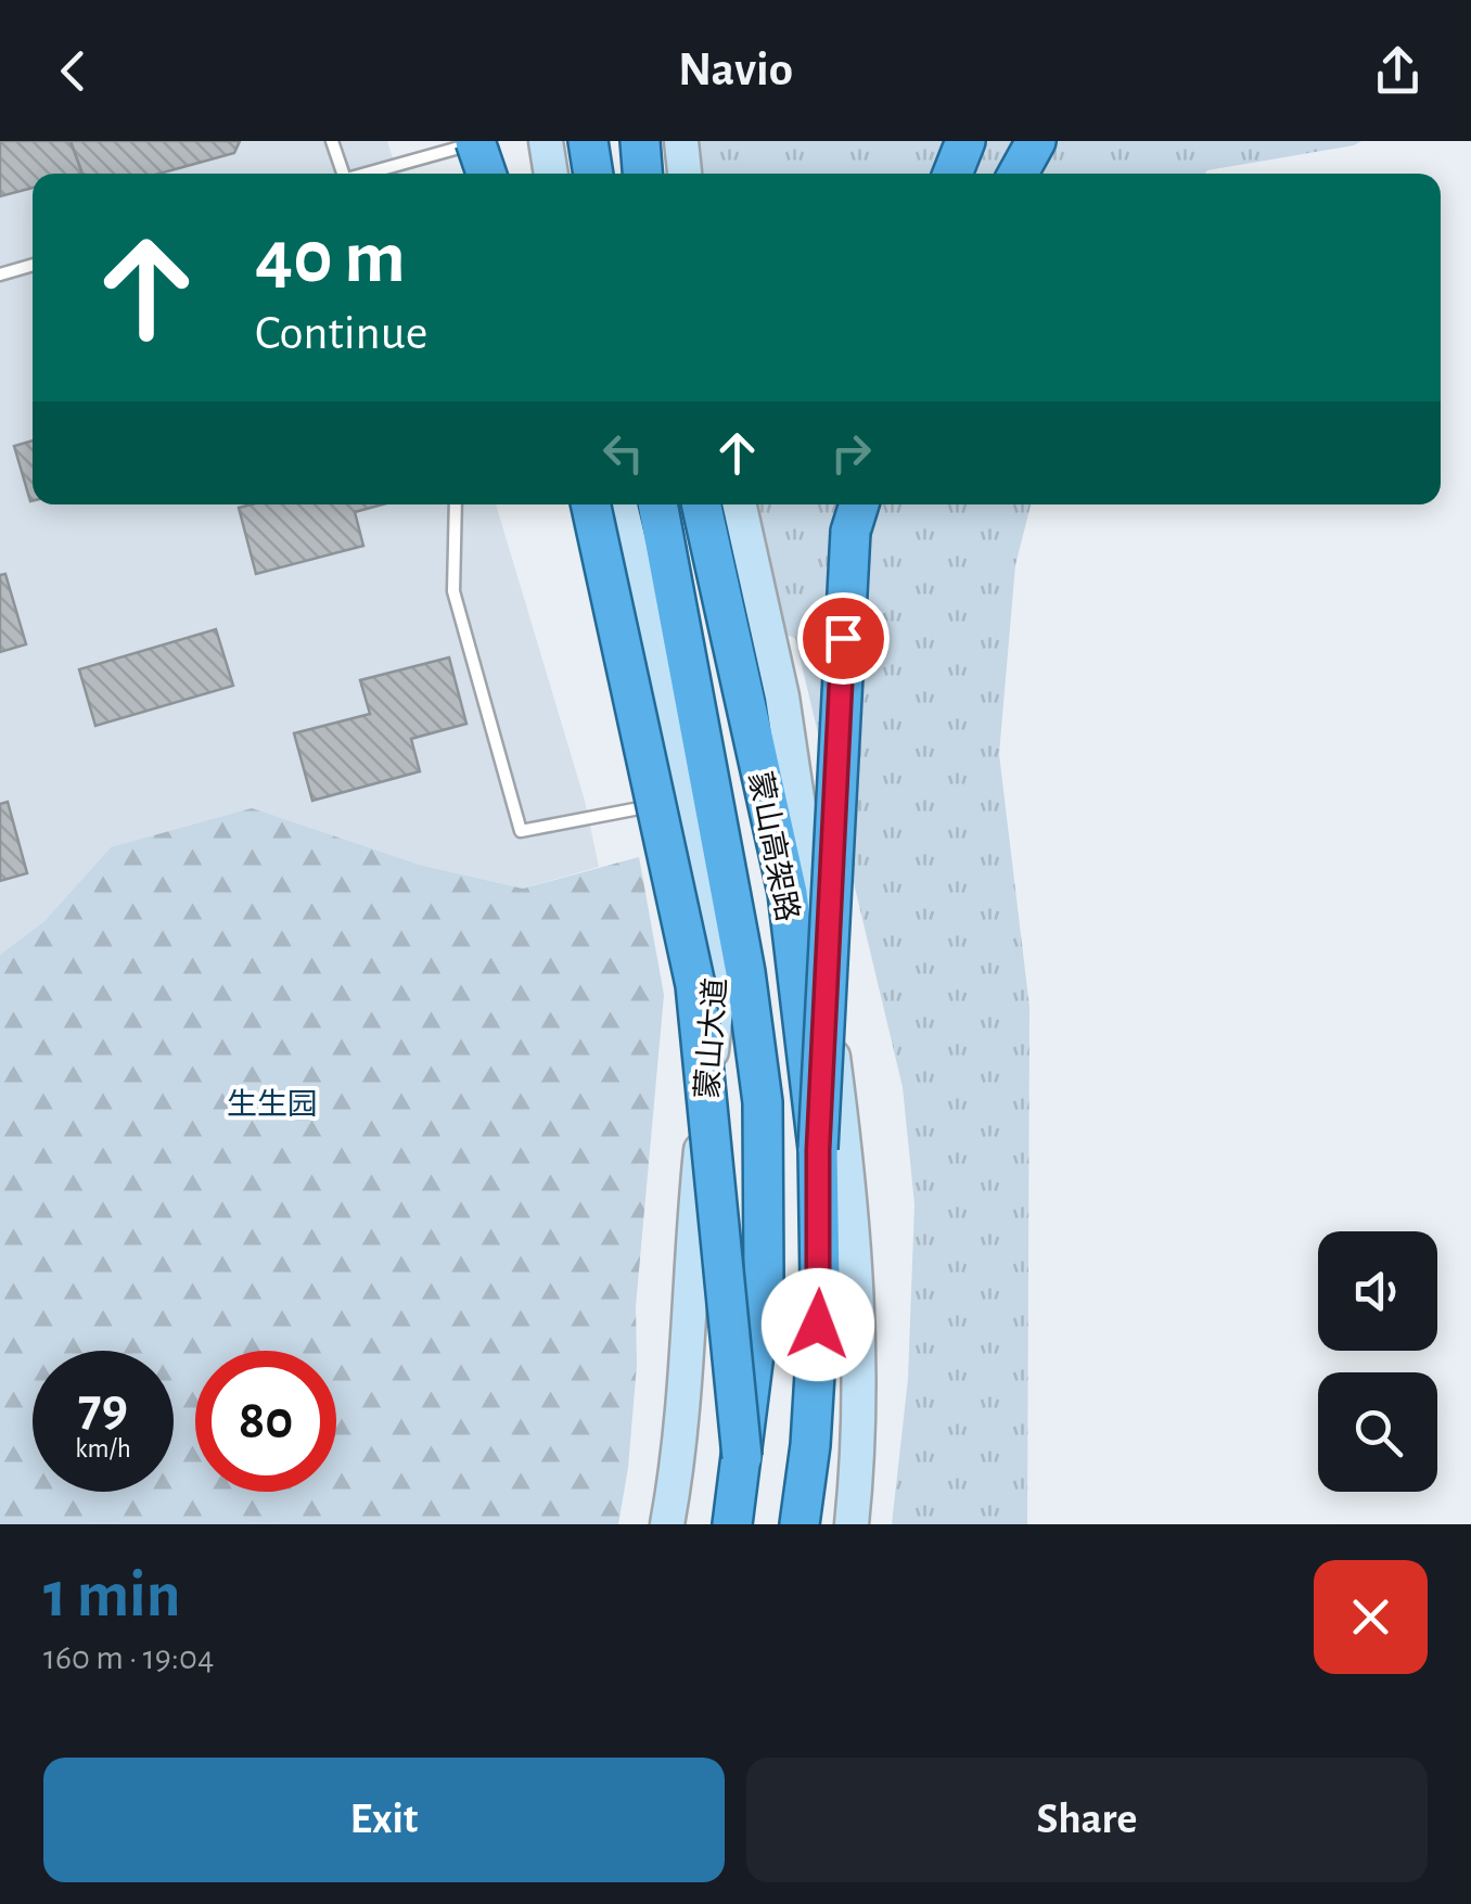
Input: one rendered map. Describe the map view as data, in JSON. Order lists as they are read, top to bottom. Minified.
{"streets":{"highway":["蒙山高架路"],"main road":["蒙山大道"]},"parks":["生生园"],"page":{"header":"Navio","turn":["40 m","Continue"],"speed":"79 km/h","limit":"80","heading":["1 min","160 m · 19:04"],"buttons":["Exit","Share"]}}
